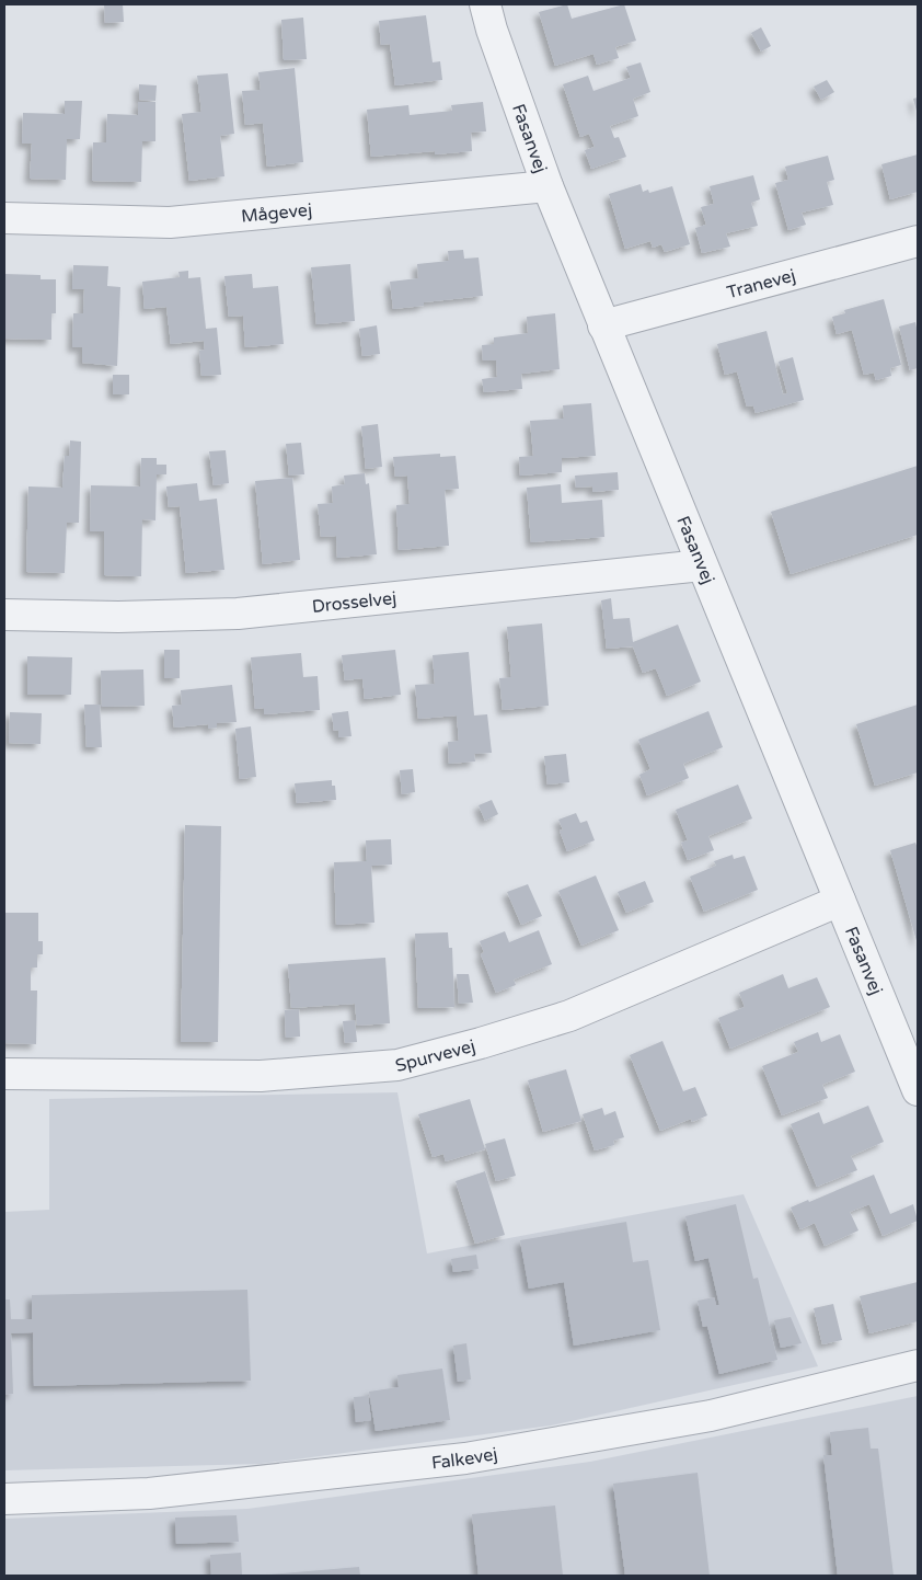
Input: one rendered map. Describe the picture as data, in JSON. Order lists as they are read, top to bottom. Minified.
{"streets":{"street":["Fasanvej","Mågevej","Tranevej","Drosselvej","Spurvevej","Falkevej"]},"crossings":[["Fasanvej","Mågevej"],["Fasanvej","Tranevej"],["Fasanvej","Drosselvej"],["Fasanvej","Spurvevej"]]}
